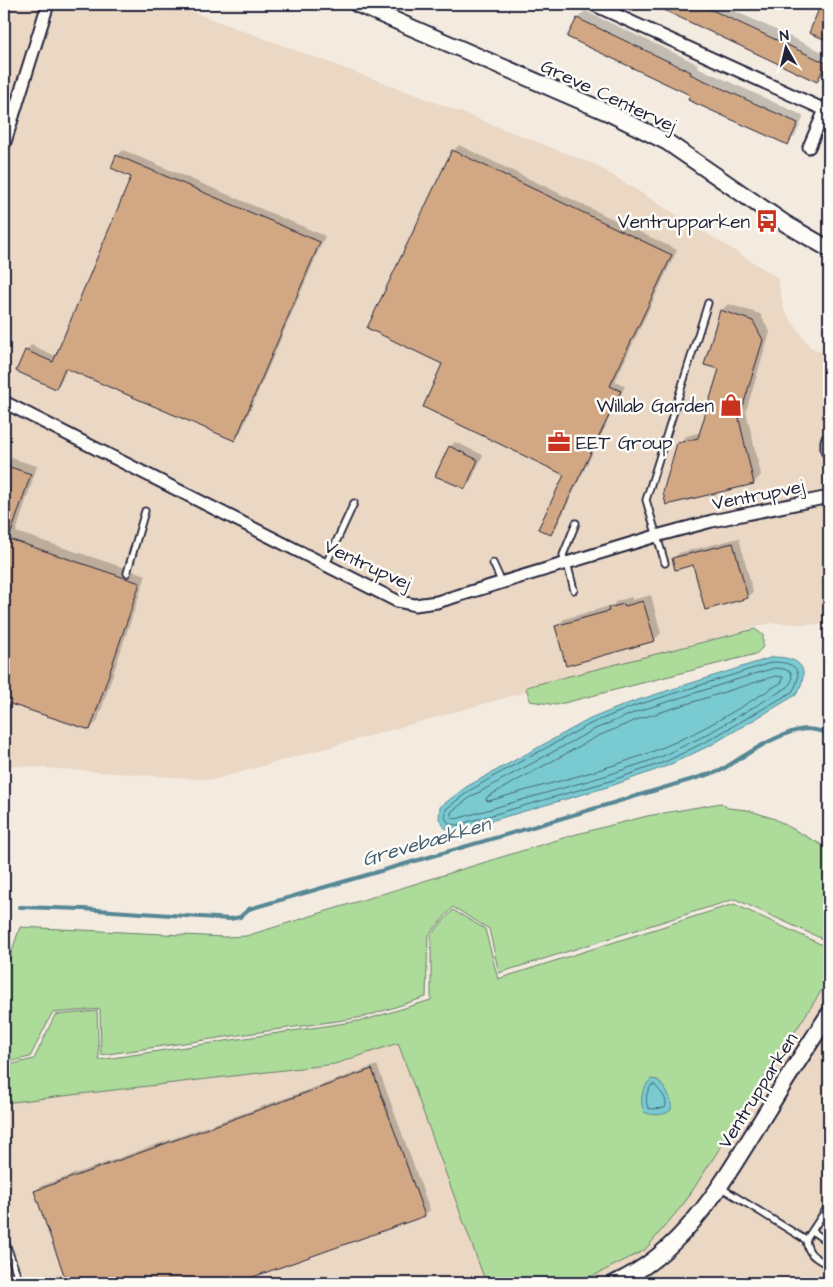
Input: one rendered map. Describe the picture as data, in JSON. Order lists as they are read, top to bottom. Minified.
{"streets":{"street":["Greve Centervej","Ventrupvej","Ventrupparken"]},"water":["Grevebækken"],"places":{"bus stop":["Ventrupparken"],"shop":["Willab Garden"],"office":["EET Group"]},"north":"top"}
